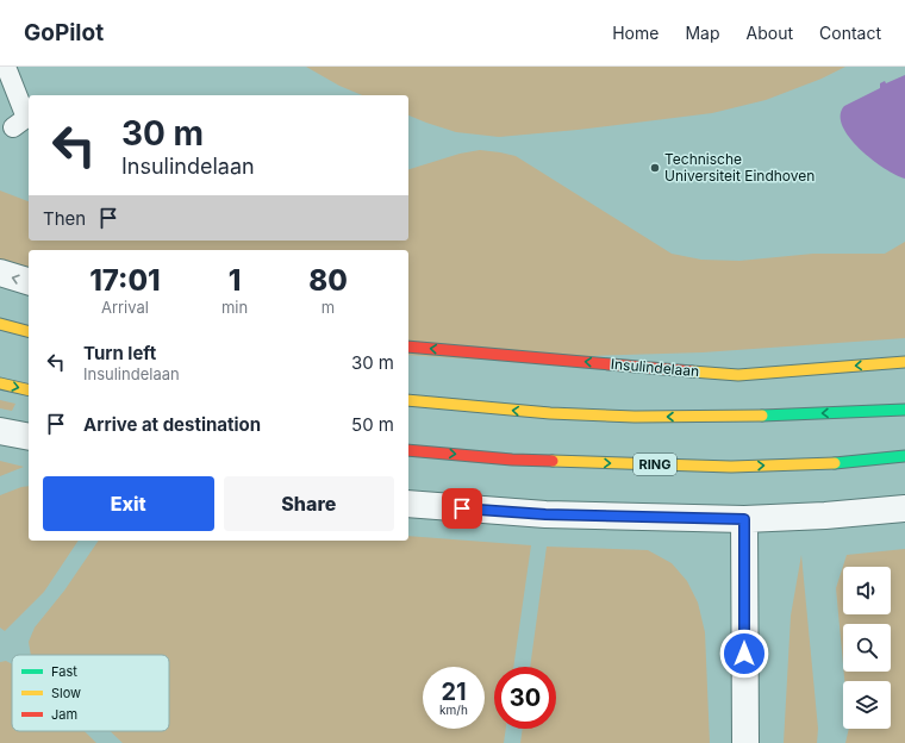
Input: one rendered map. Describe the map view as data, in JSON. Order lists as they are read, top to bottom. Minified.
{"streets":{"main road":["Insulindelaan","RING"]},"places":["Technische Universiteit Eindhoven"],"legend":["Fast","Slow","Jam"],"page":{"header":"GoPilot","nav":["Home","Map","About","Contact"],"turn":["30 m","Insulindelaan"],"then":"Then","eta":["17:01","Arrival","1","min","80","m"],"list":[{"name":"Turn left","note":"Insulindelaan","value":"30 m"},{"name":"Arrive at destination","value":"50 m"}],"buttons":["Exit","Share"],"speed":"21 km/h","limit":"30"}}
